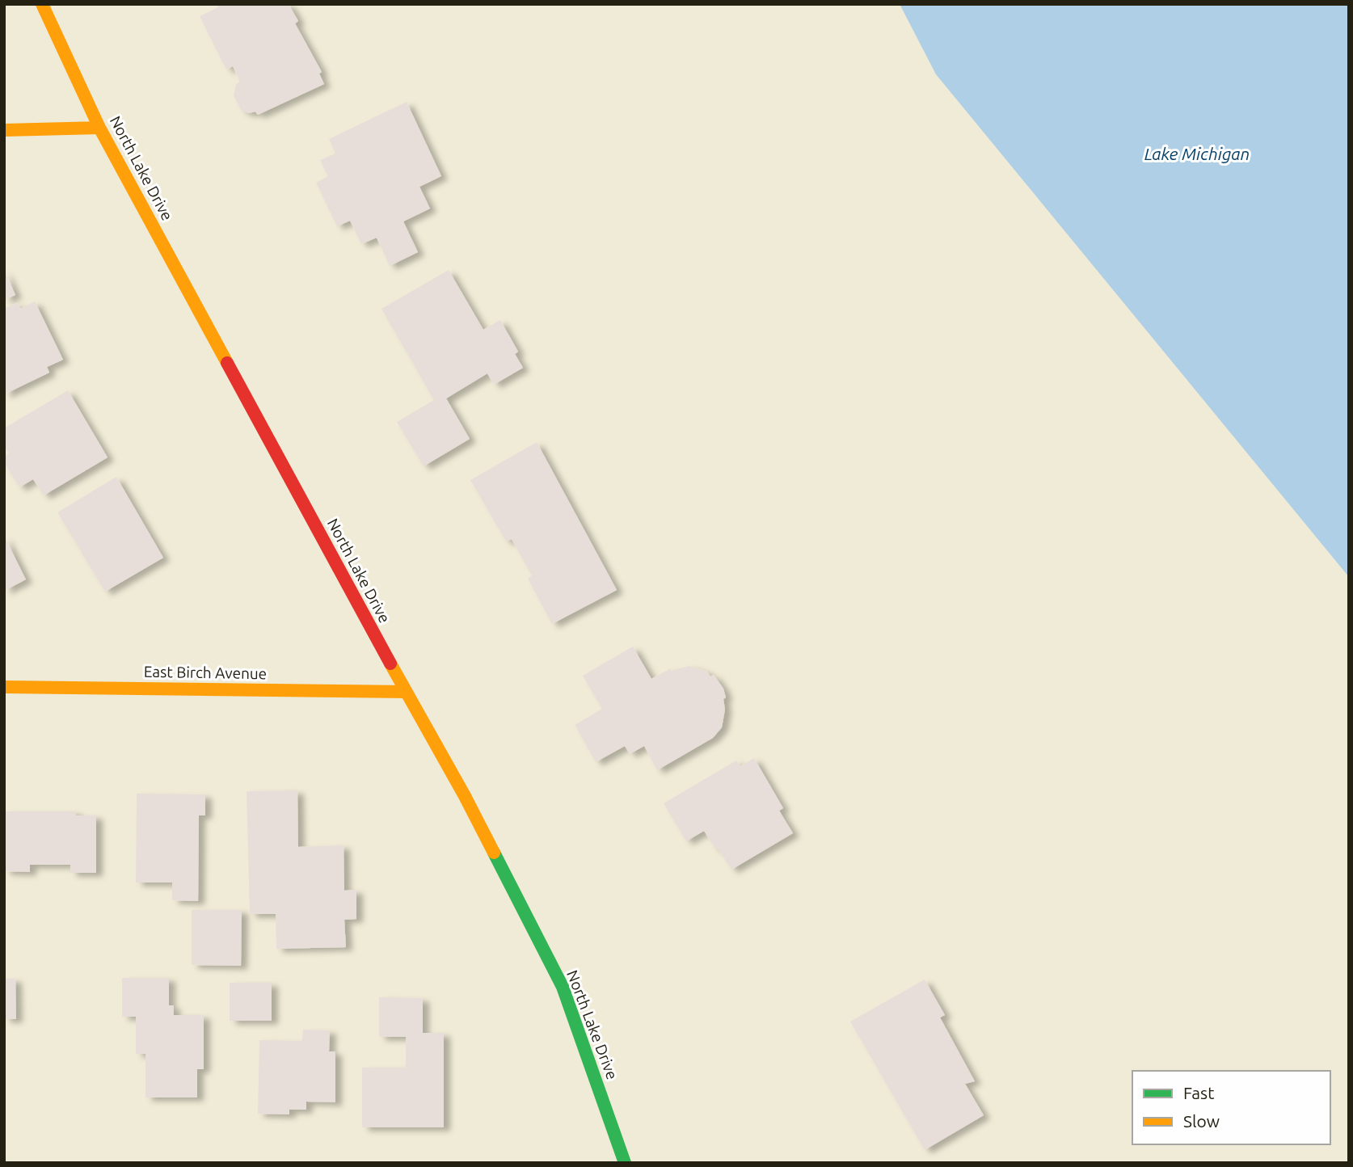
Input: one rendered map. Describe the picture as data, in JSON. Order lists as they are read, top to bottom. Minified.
{"streets":{"main road":["North Lake Drive","East Birch Avenue"]},"crossings":[["North Lake Drive","East Birch Avenue"]],"water":["Lake Michigan"],"legend":["Fast","Slow"]}
